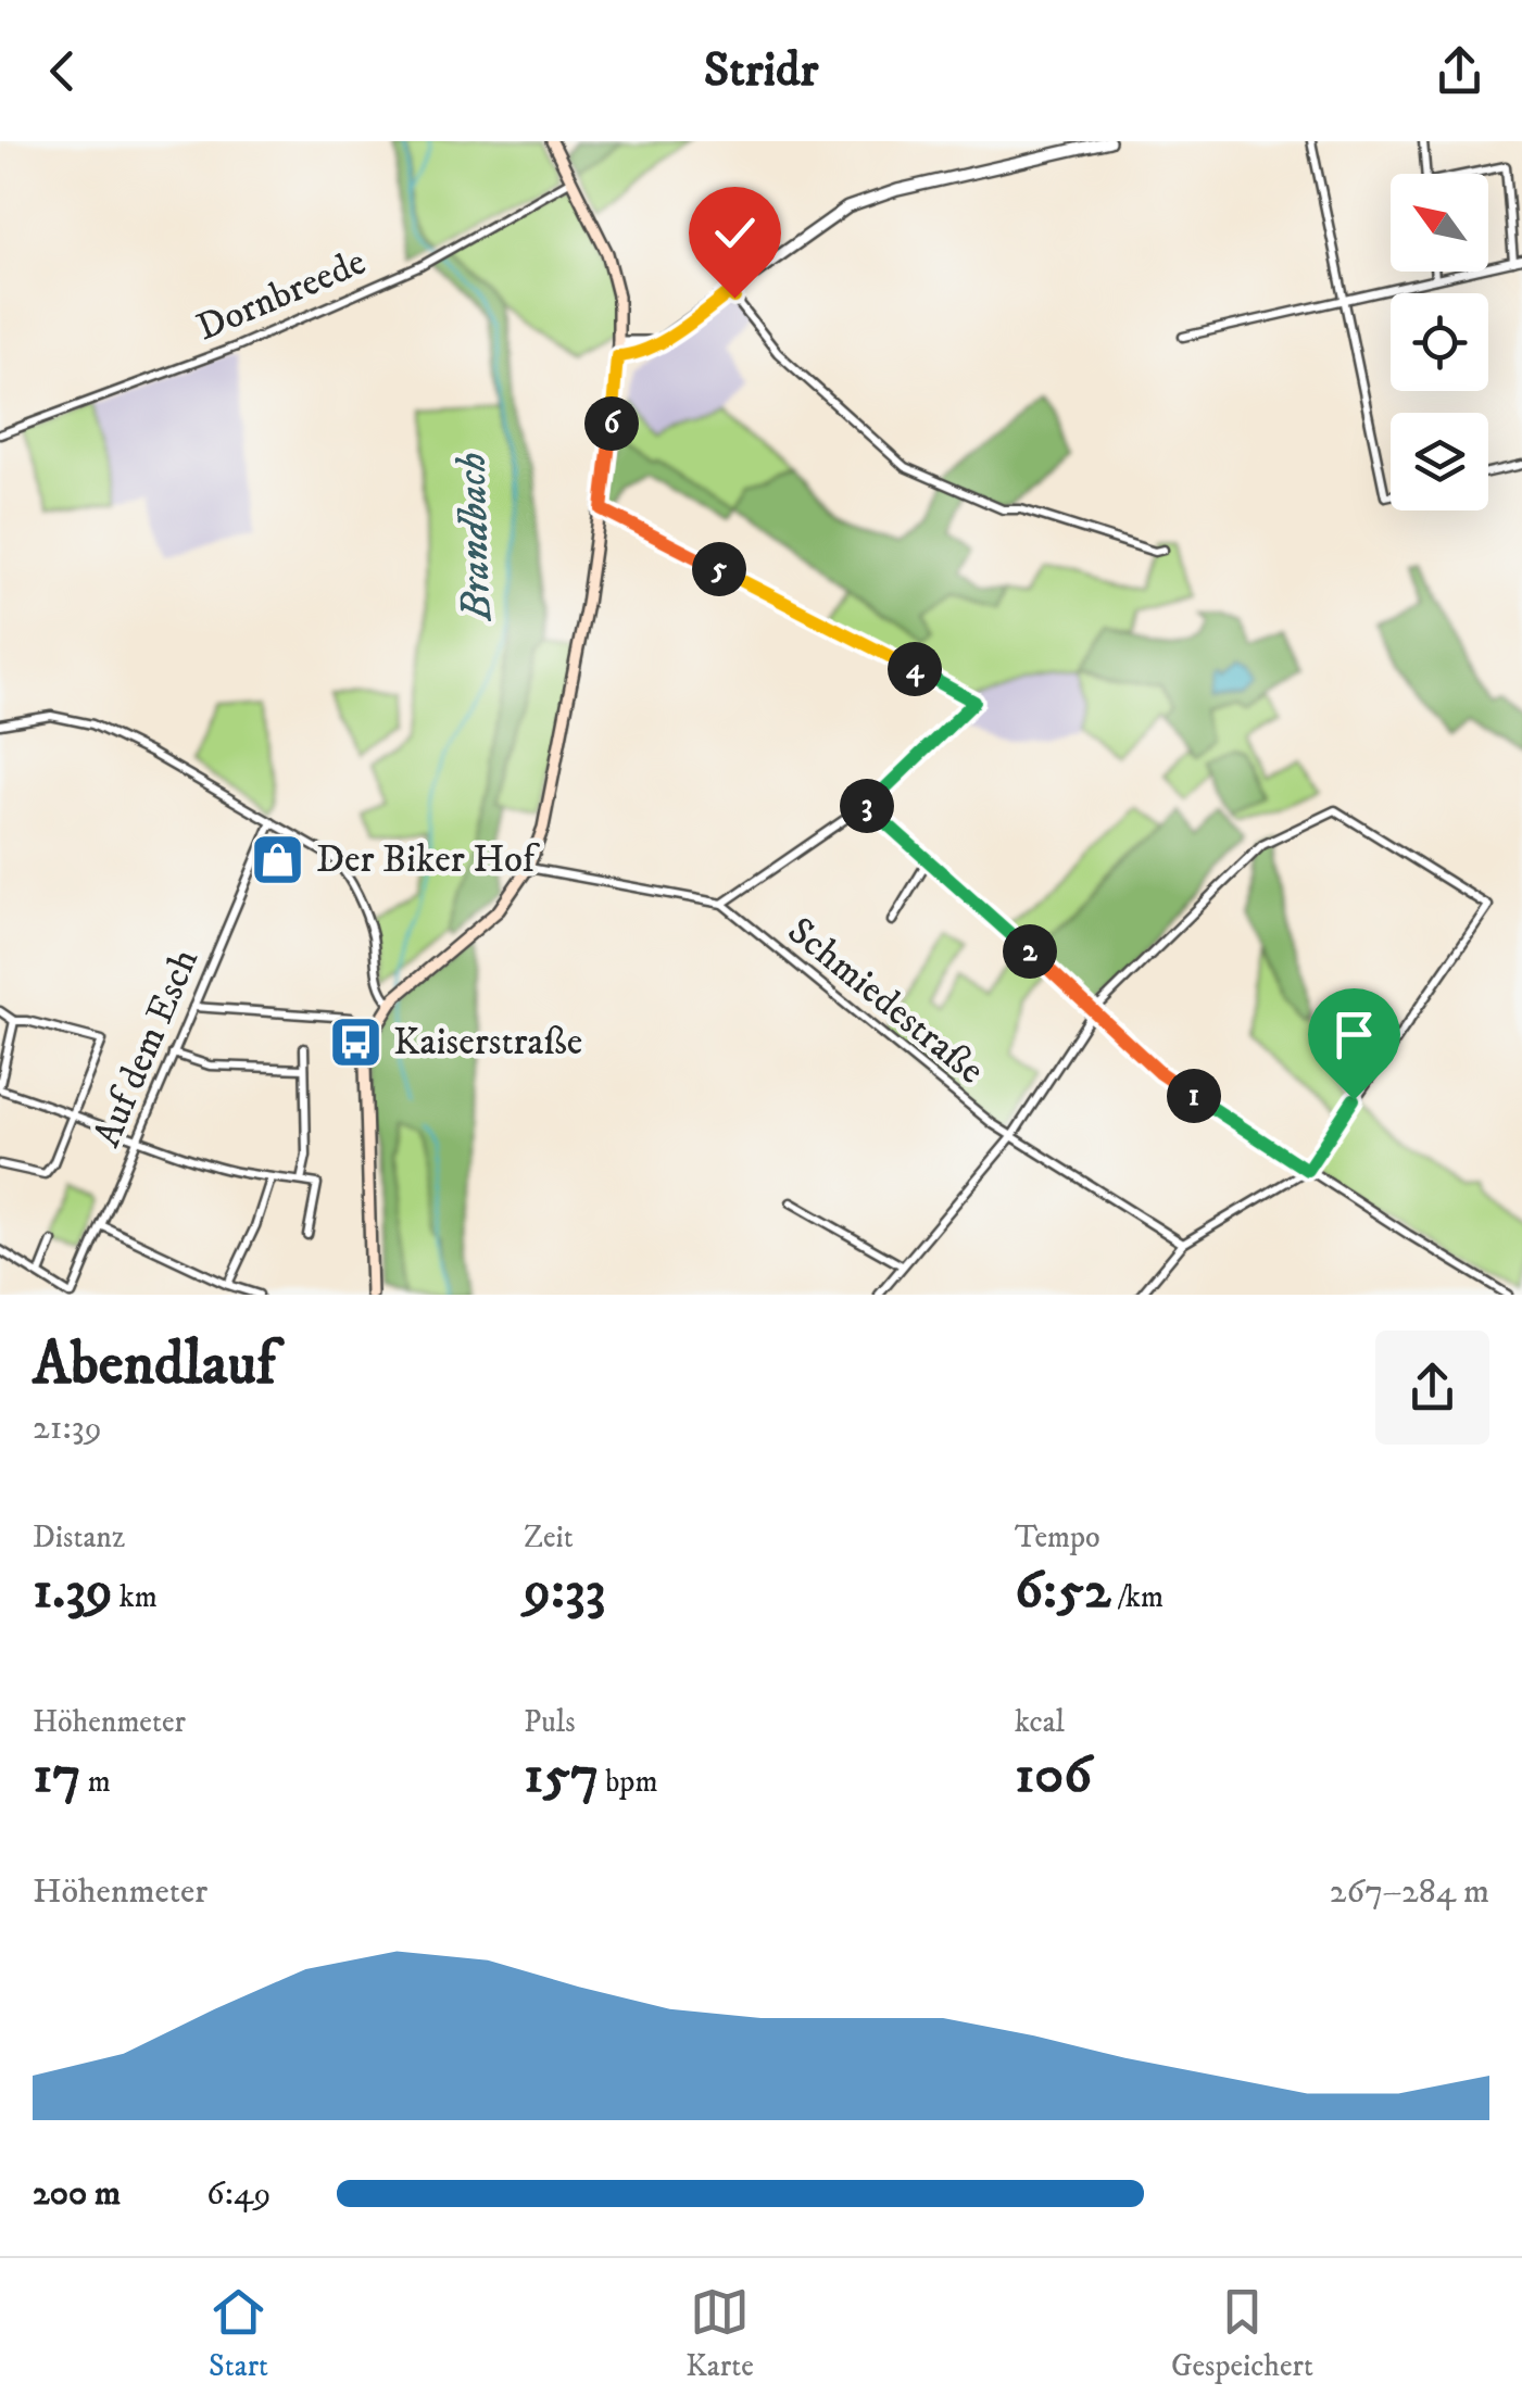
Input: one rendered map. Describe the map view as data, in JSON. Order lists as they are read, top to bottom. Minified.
{"streets":{"street":["Dornbreede","Schmiedestraße","Auf dem Esch"]},"water":["Brandbach"],"places":{"shop":["Der Biker Hof"],"bus stop":["Kaiserstraße"]},"north":"top left","page":{"header":"Stridr","pins":["6","5","4","3","2","1"],"heading":["Abendlauf","21:39"],"stats":[["Distanz","1.39 km"],["Zeit","9:33"],["Tempo","6:52 /km"],["Höhenmeter","17 m"],["Puls","157 bpm"],["kcal","106"]],"chart":["Höhenmeter","267–284 m"],"list":[{"name":"200 m","note":"6:49"}],"tabs":["Start","Karte","Gespeichert"]}}
